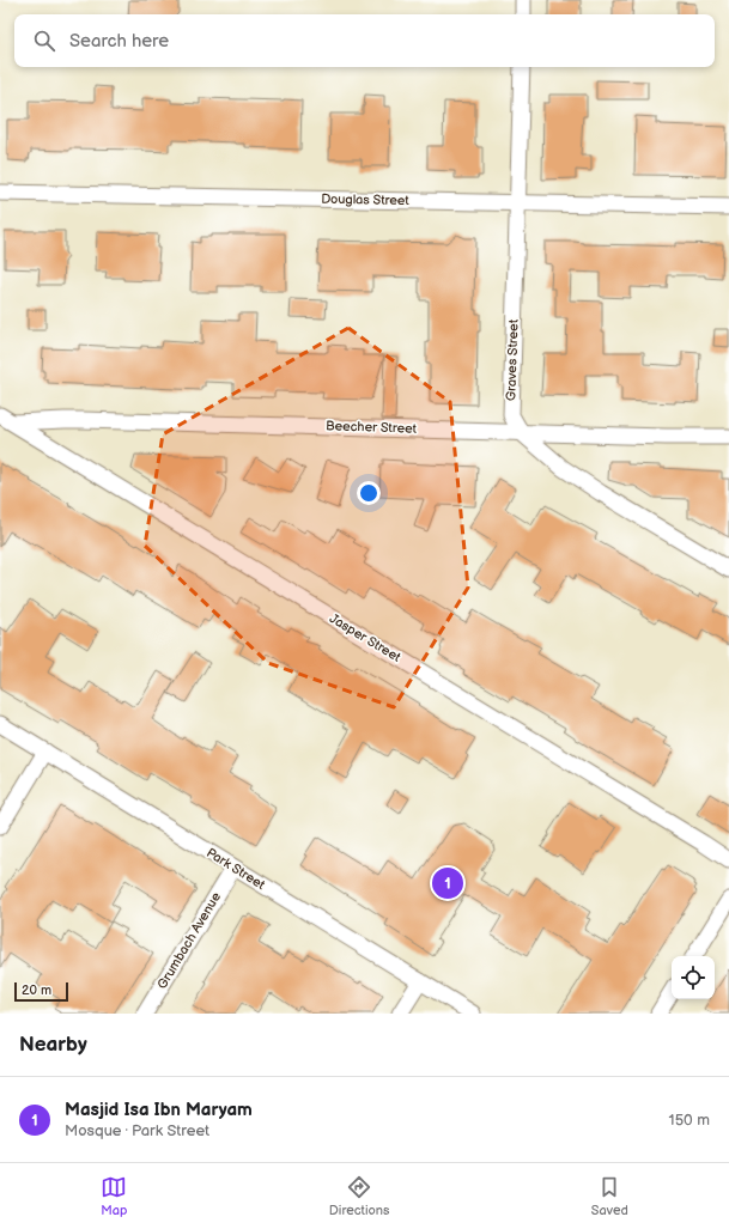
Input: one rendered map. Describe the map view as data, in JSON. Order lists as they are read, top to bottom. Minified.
{"streets":{"street":["Douglas Street","Graves Street","Beecher Street","Jasper Street","Park Street","Grumbach Avenue"]},"crossings":[["Douglas Street","Graves Street"],["Graves Street","Beecher Street"],["Beecher Street","Jasper Street"],["Park Street","Grumbach Avenue"]],"scale_bar":"20 m","page":{"search":"Search here","pins":"1","scale":"20 m","heading":"Nearby","list":[{"mark":"1","name":"Masjid Isa Ibn Maryam","note":"Mosque · Park Street","value":"150 m"}],"nav":["Map","Directions","Saved"]}}
